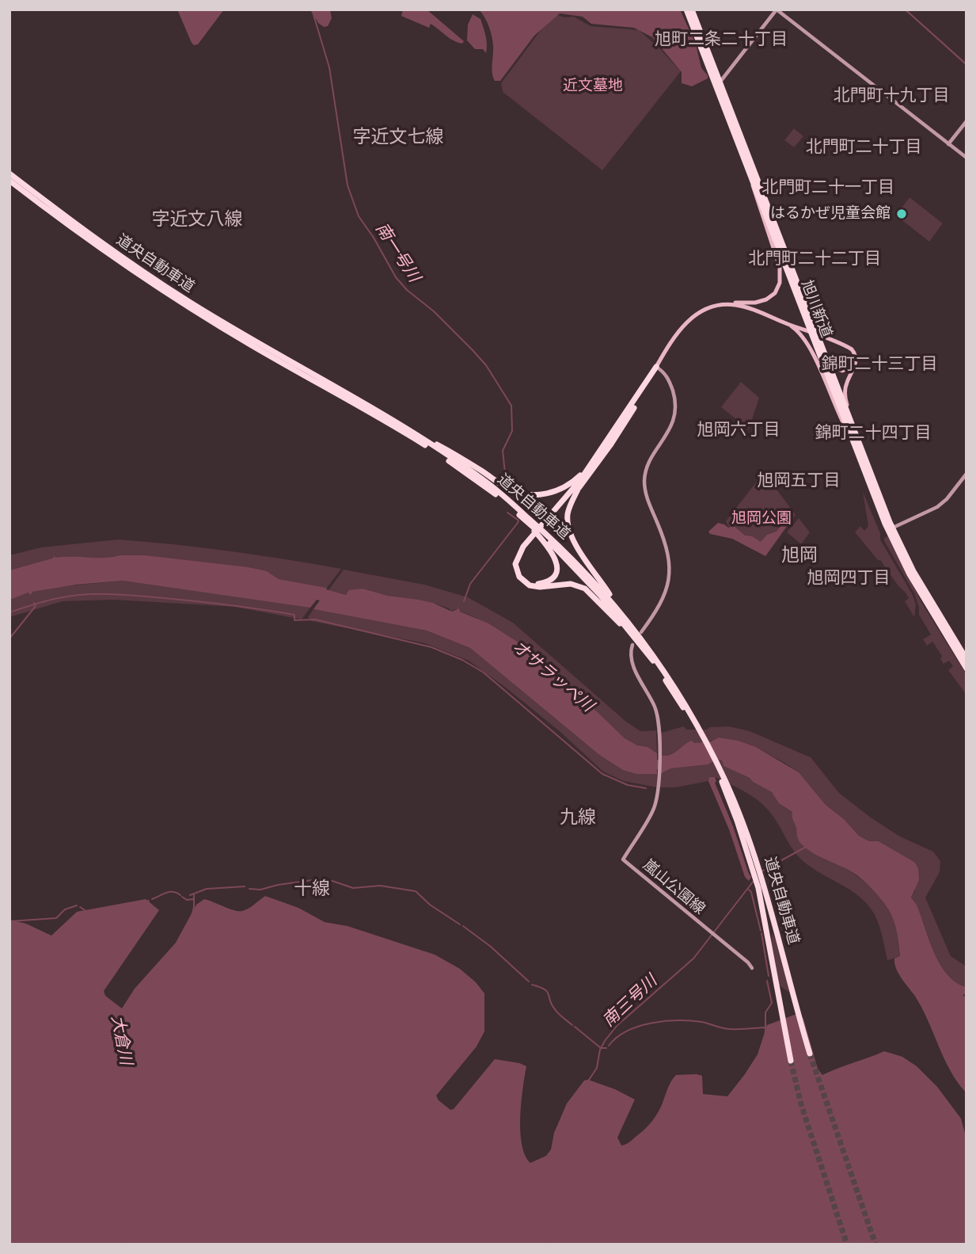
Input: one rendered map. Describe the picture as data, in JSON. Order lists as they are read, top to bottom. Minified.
{"streets":{"highway":["道央自動車道","旭川新道"],"main road":["嵐山公園線"]},"districts":["旭町二条二十丁目","北門町十九丁目","字近文七線","北門町二十丁目","北門町二十一丁目","字近文八線","北門町二十二丁目","錦町二十三丁目","旭岡六丁目","錦町二十四丁目","旭岡五丁目","旭岡","旭岡四丁目","九線","十線"],"water":["南一号川","オサラッペ川","南三号川","大倉川"],"parks":["近文墓地","旭岡公園"],"places":["はるかぜ児童会館"]}
